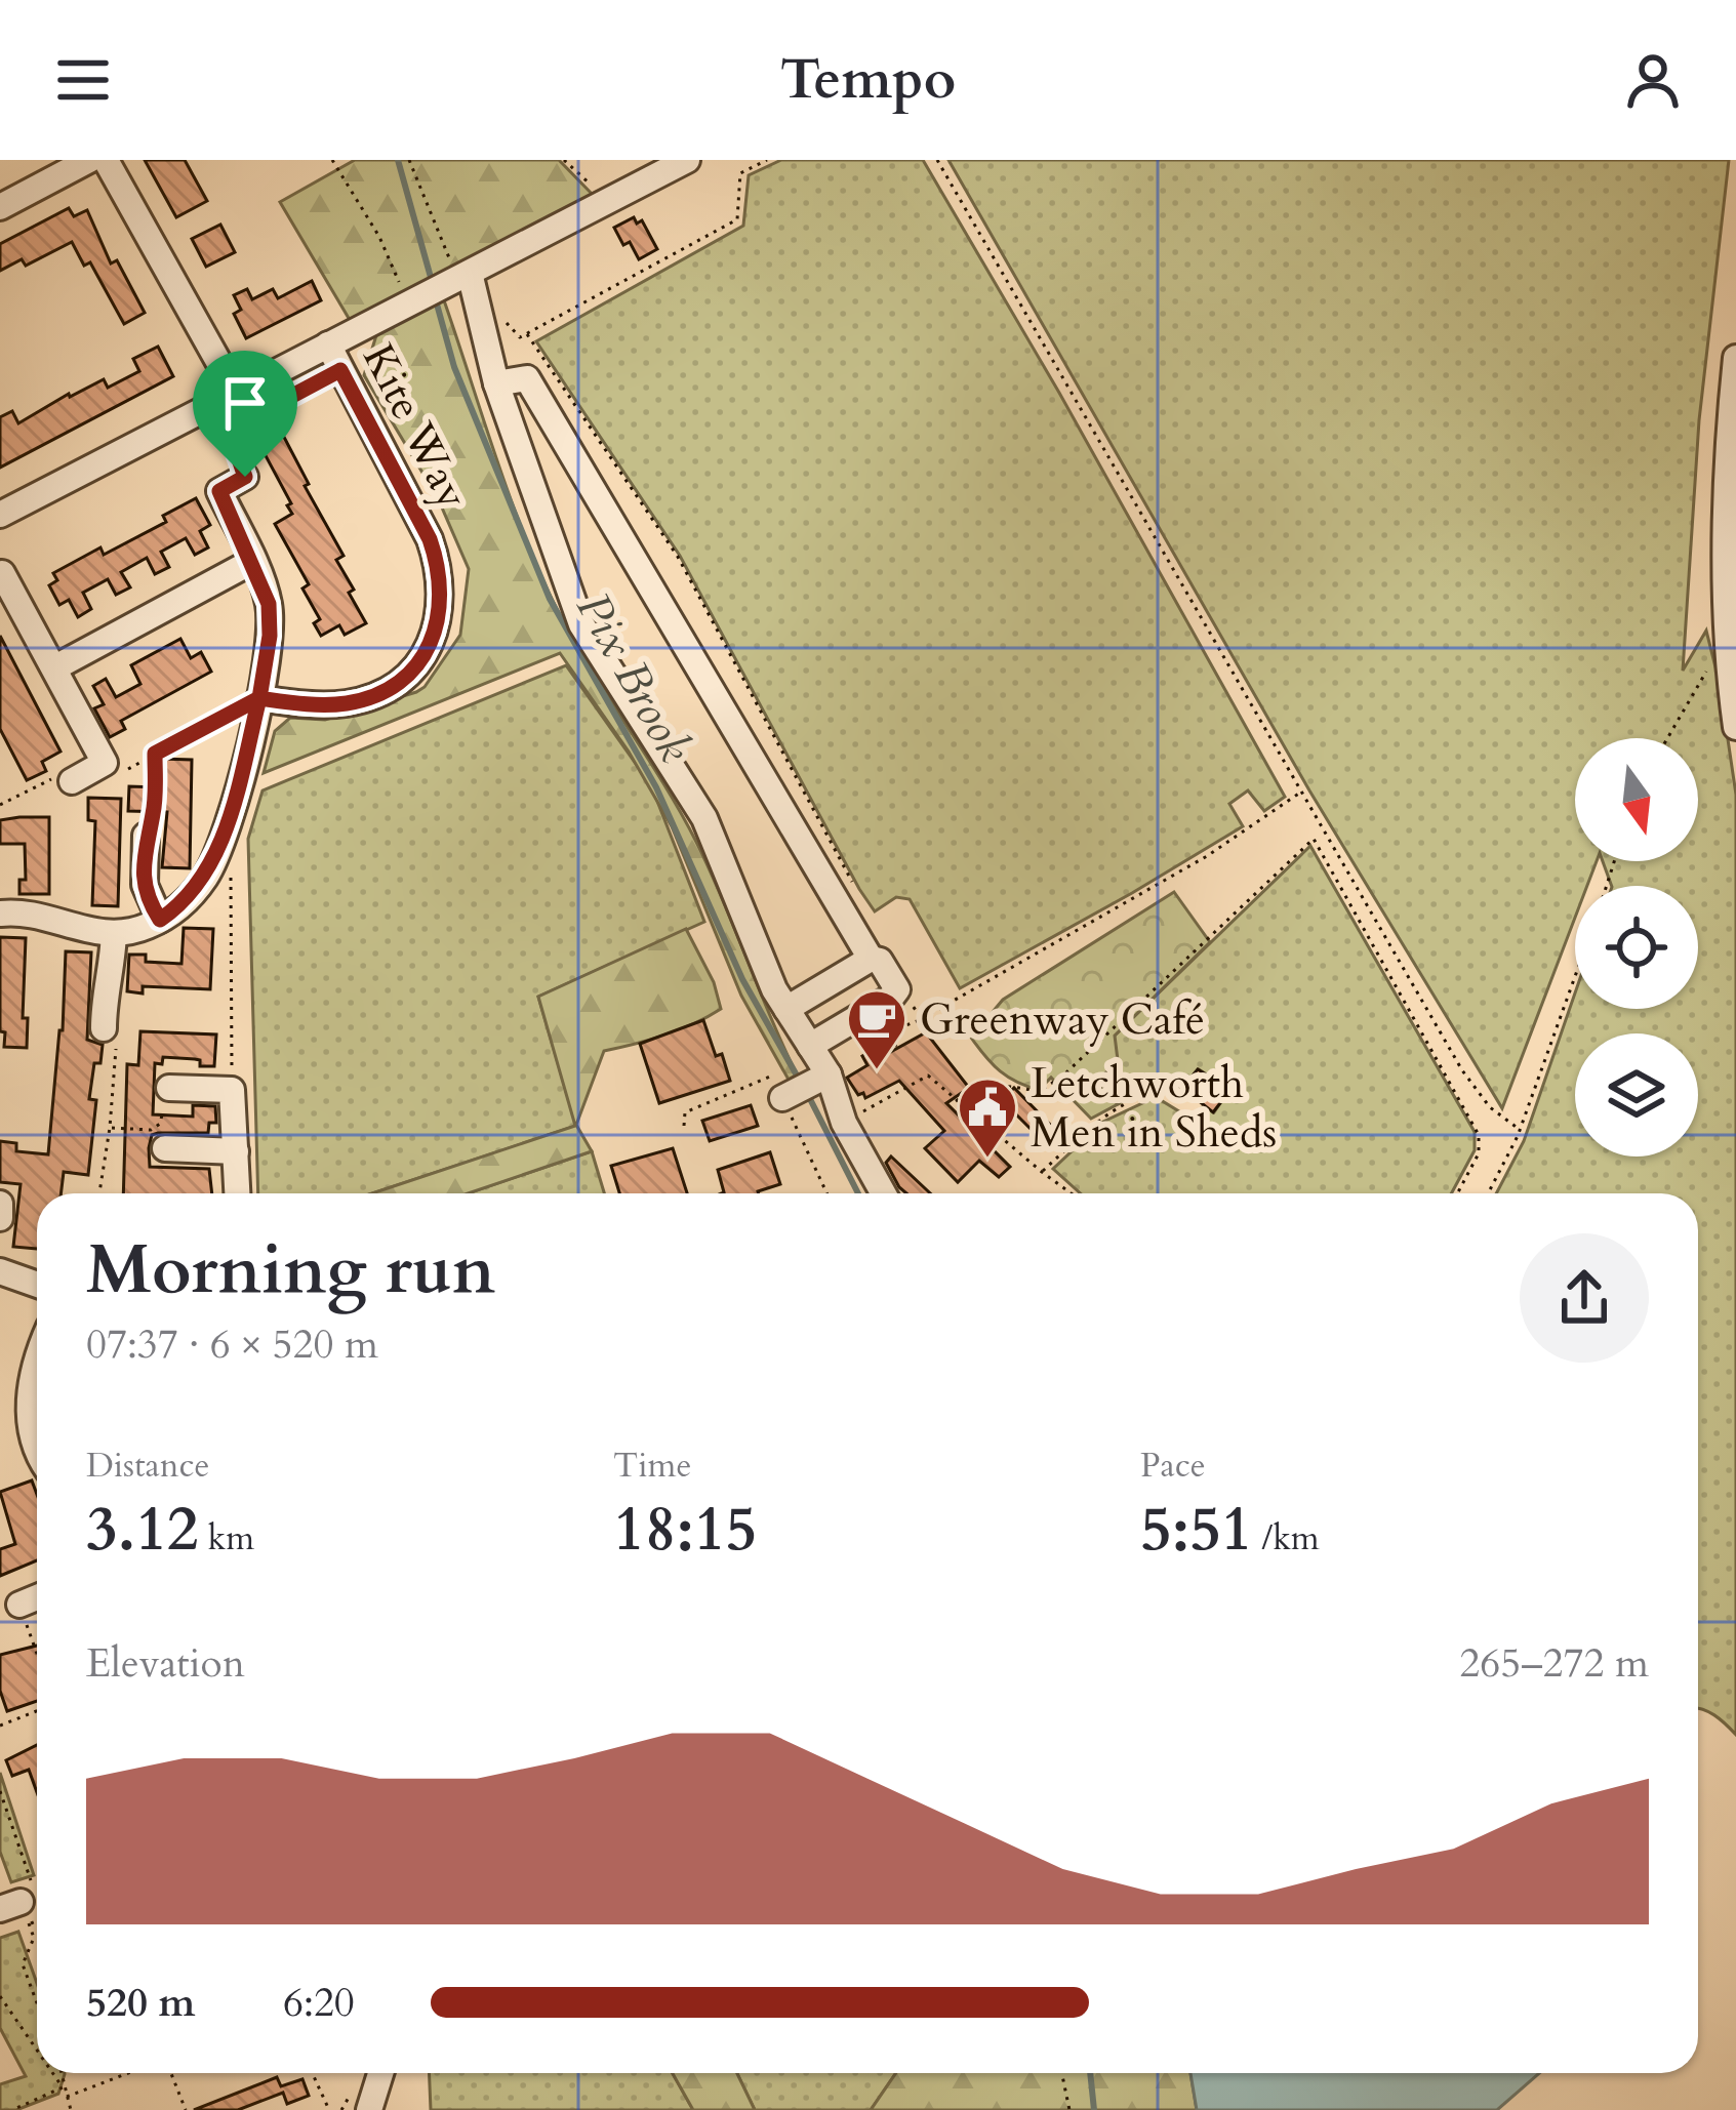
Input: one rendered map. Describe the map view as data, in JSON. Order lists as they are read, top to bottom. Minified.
{"streets":{"street":["Kite Way"]},"water":["Pix Brook"],"places":{"cafe":["Greenway Café"],"public building":["Letchworth Men in Sheds"]},"north":"bottom","page":{"header":"Tempo","heading":["Morning run","07:37 · 6 × 520 m"],"stats":[["Distance","3.12 km"],["Time","18:15"],["Pace","5:51 /km"]],"chart":["Elevation","265–272 m"],"list":[{"name":"520 m","note":"6:20"}]}}
